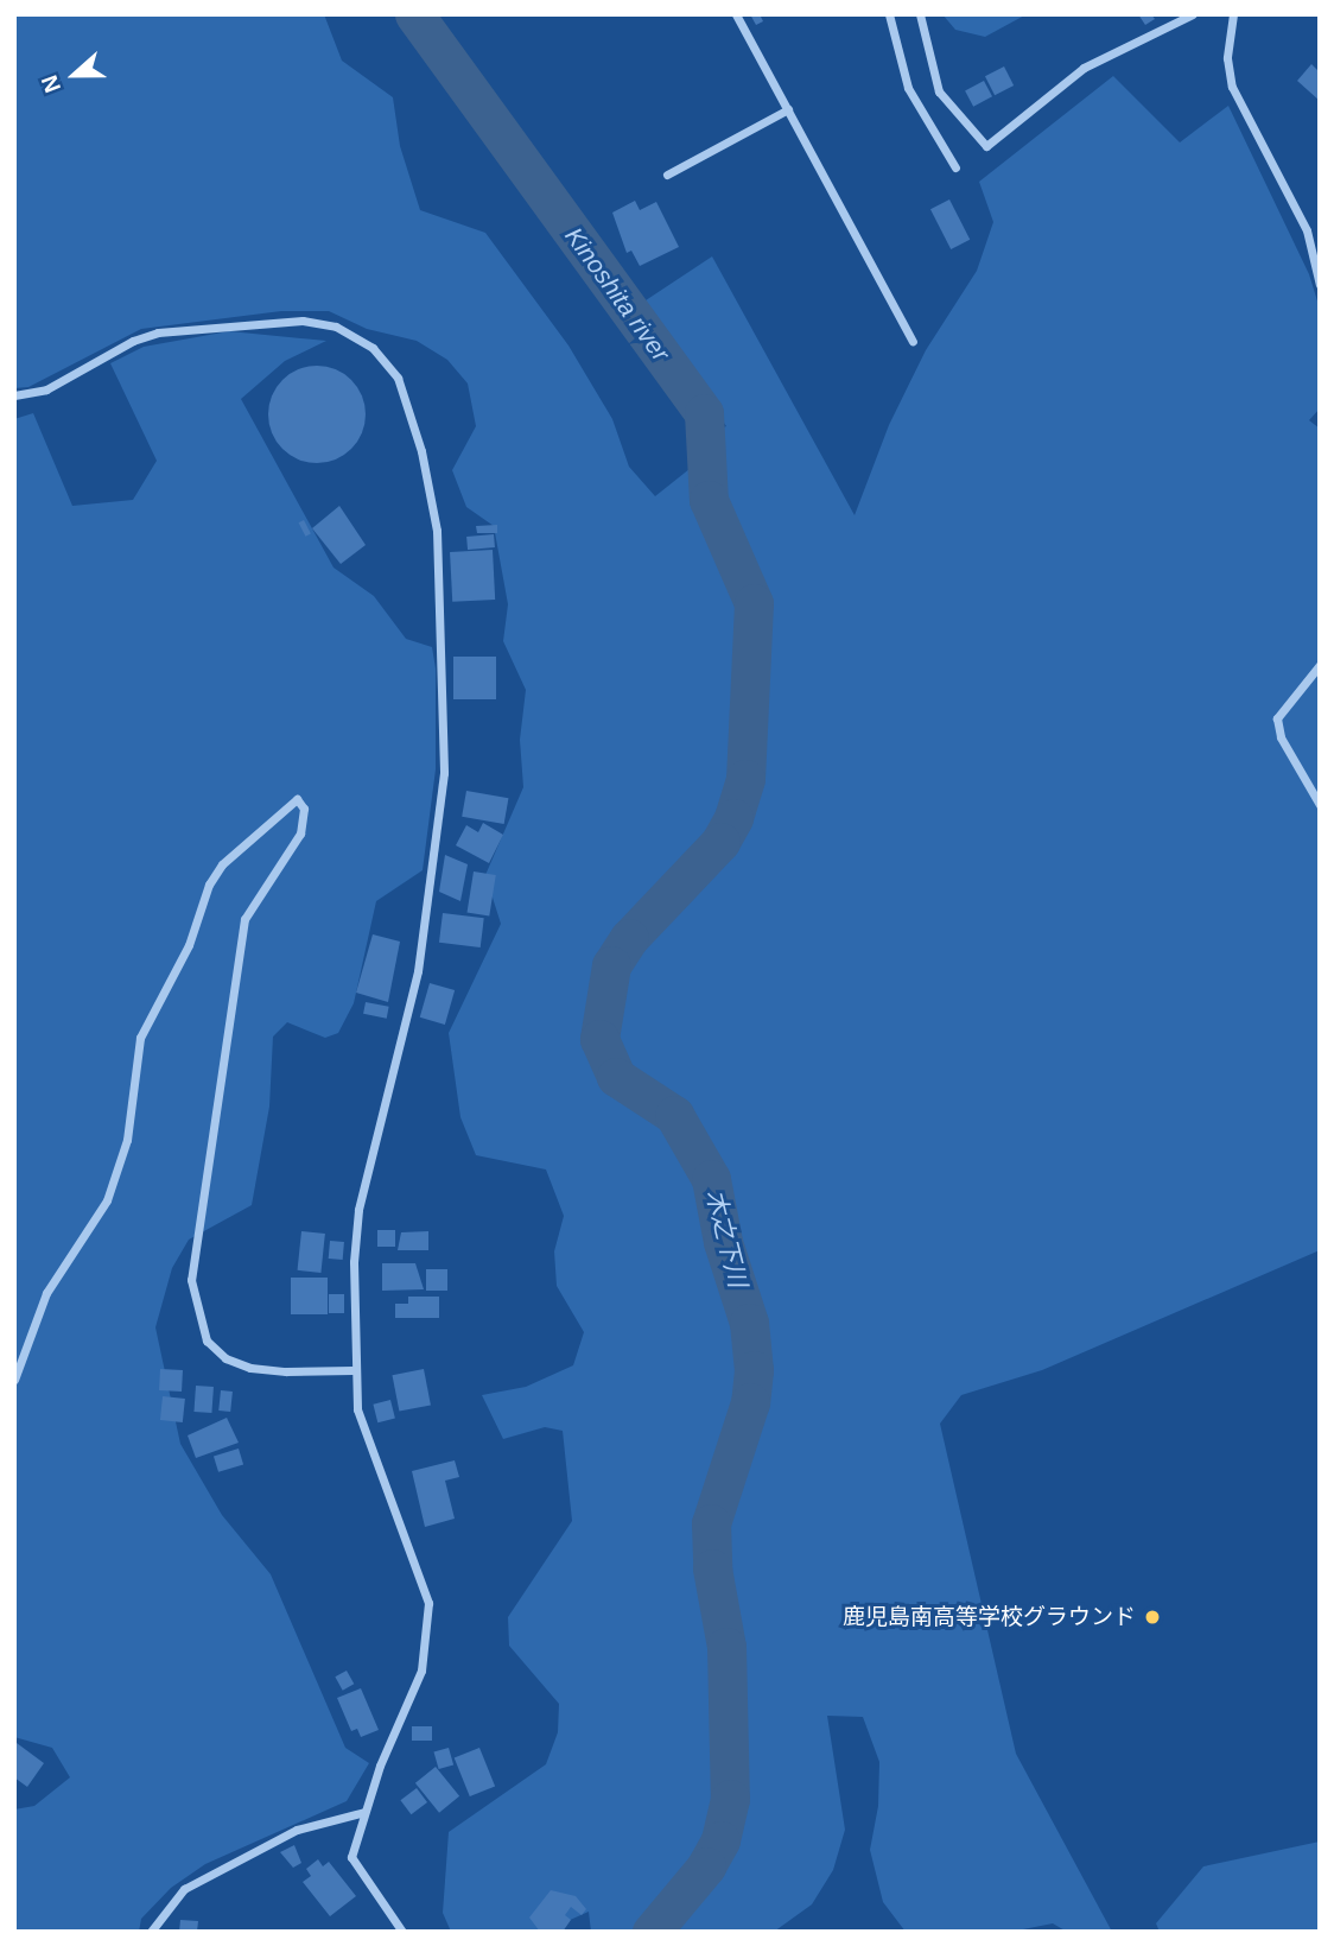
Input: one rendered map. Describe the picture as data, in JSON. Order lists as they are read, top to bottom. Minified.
{"water":["Kinoshita river","木之下川"],"places":["鹿児島南高等学校グラウンド"],"north":"left"}
